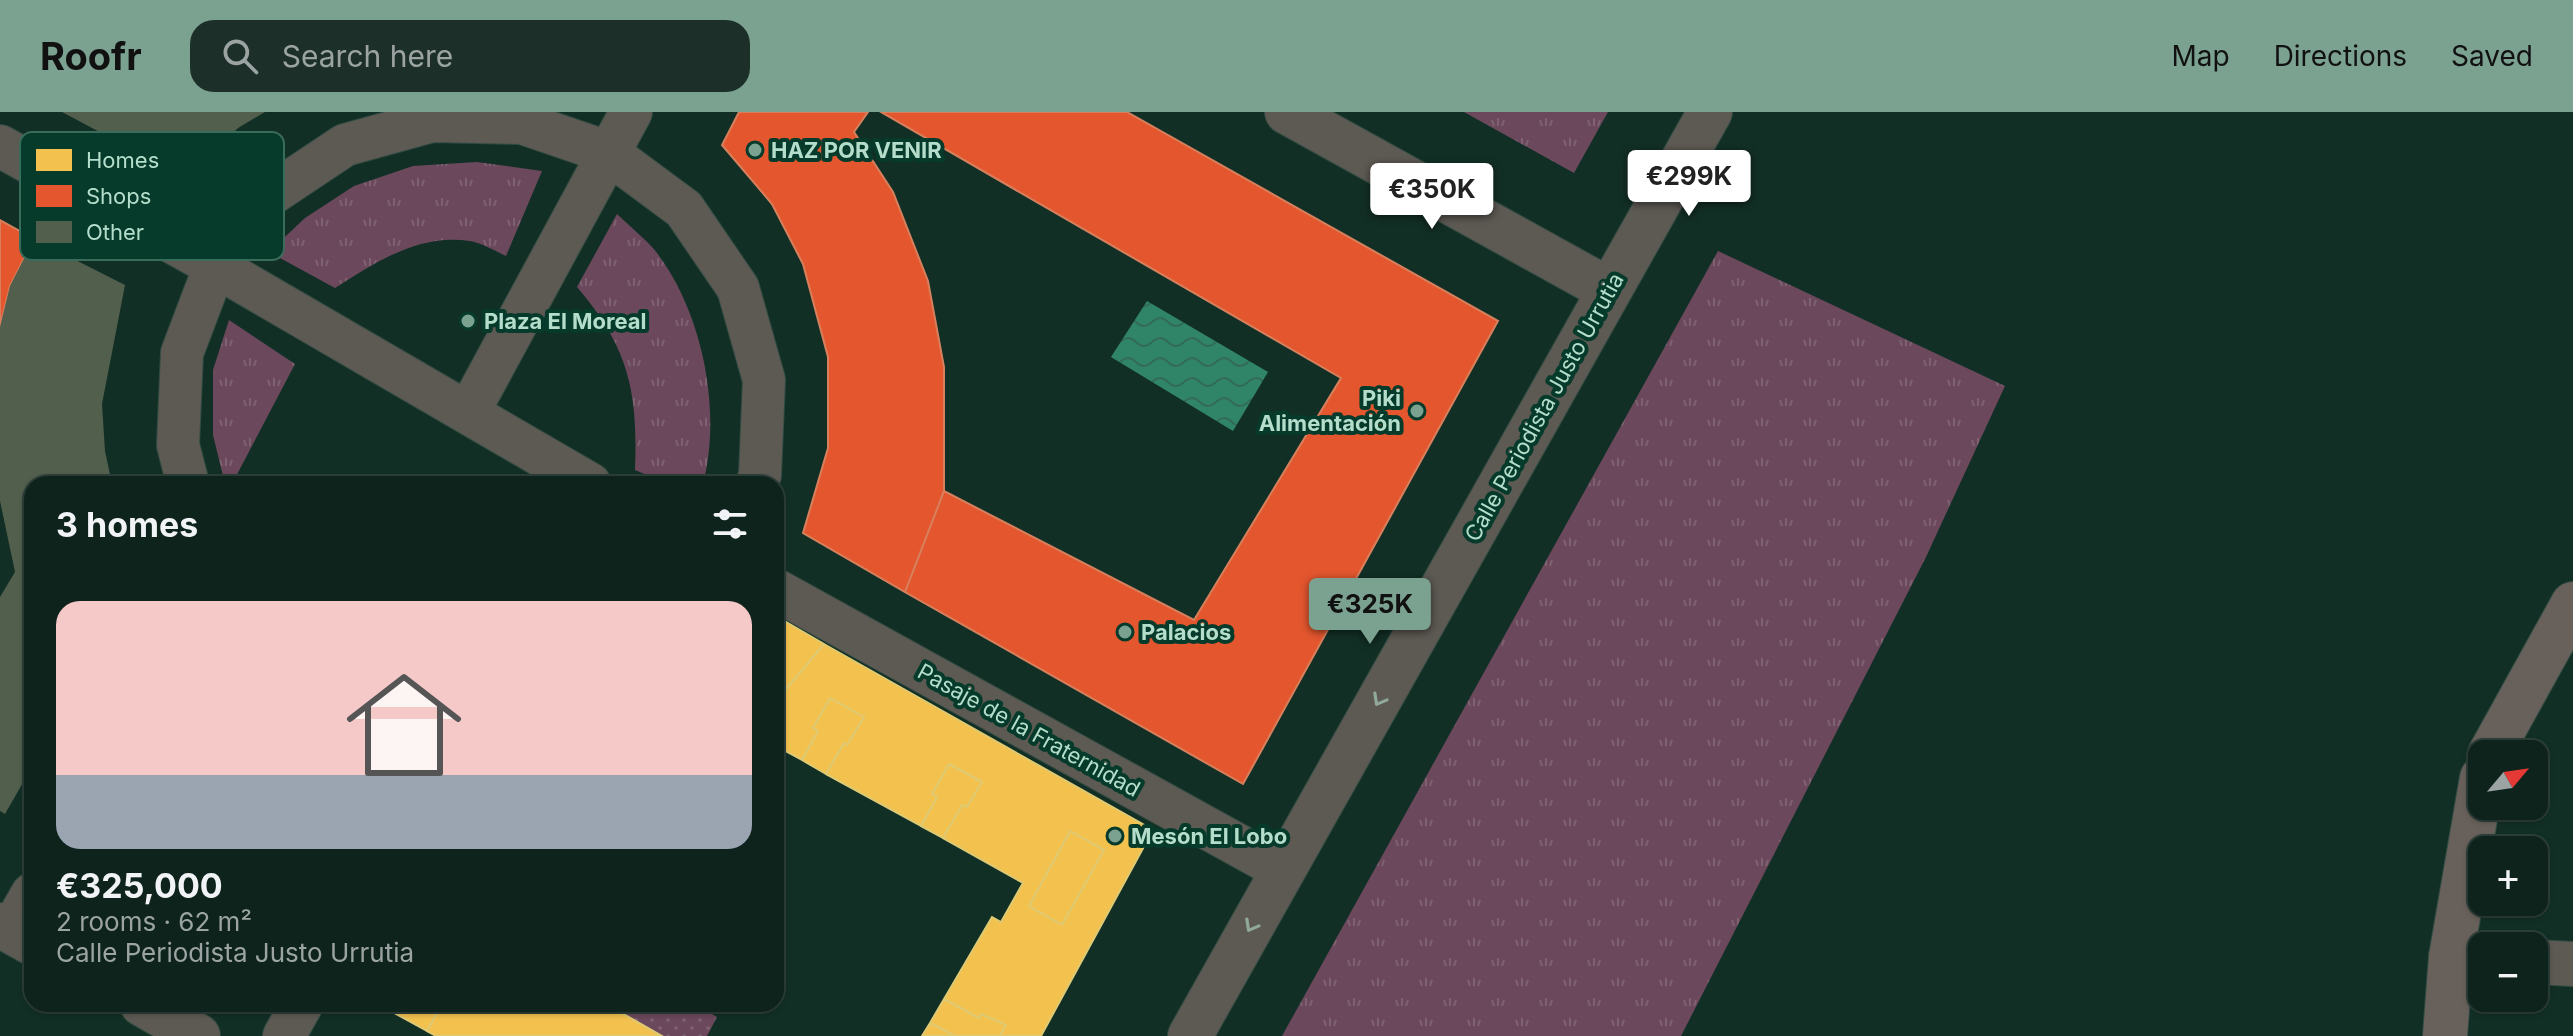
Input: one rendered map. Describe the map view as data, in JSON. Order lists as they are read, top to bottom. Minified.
{"streets":{"street":["Calle Periodista Justo Urrutia","Pasaje de la Fraternidad"]},"crossings":[["Calle Periodista Justo Urrutia","Pasaje de la Fraternidad"]],"one_way":["Calle Periodista Justo Urrutia"],"places":["HAZ POR VENIR","Plaza El Moreal","Piki Alimentación","Palacios","Mesón El Lobo"],"legend":["Homes","Shops","Other"],"north":"top right","page":{"header":"Roofr","search":"Search here","nav":["Map","Directions","Saved"],"price":["€299K","€350K","€325K"],"heading":"3 homes","list":[{"name":"€325,000","note":"2 rooms · 62 m² · Calle Periodista Justo Urrutia"}],"map_buttons":["+","−"]}}
